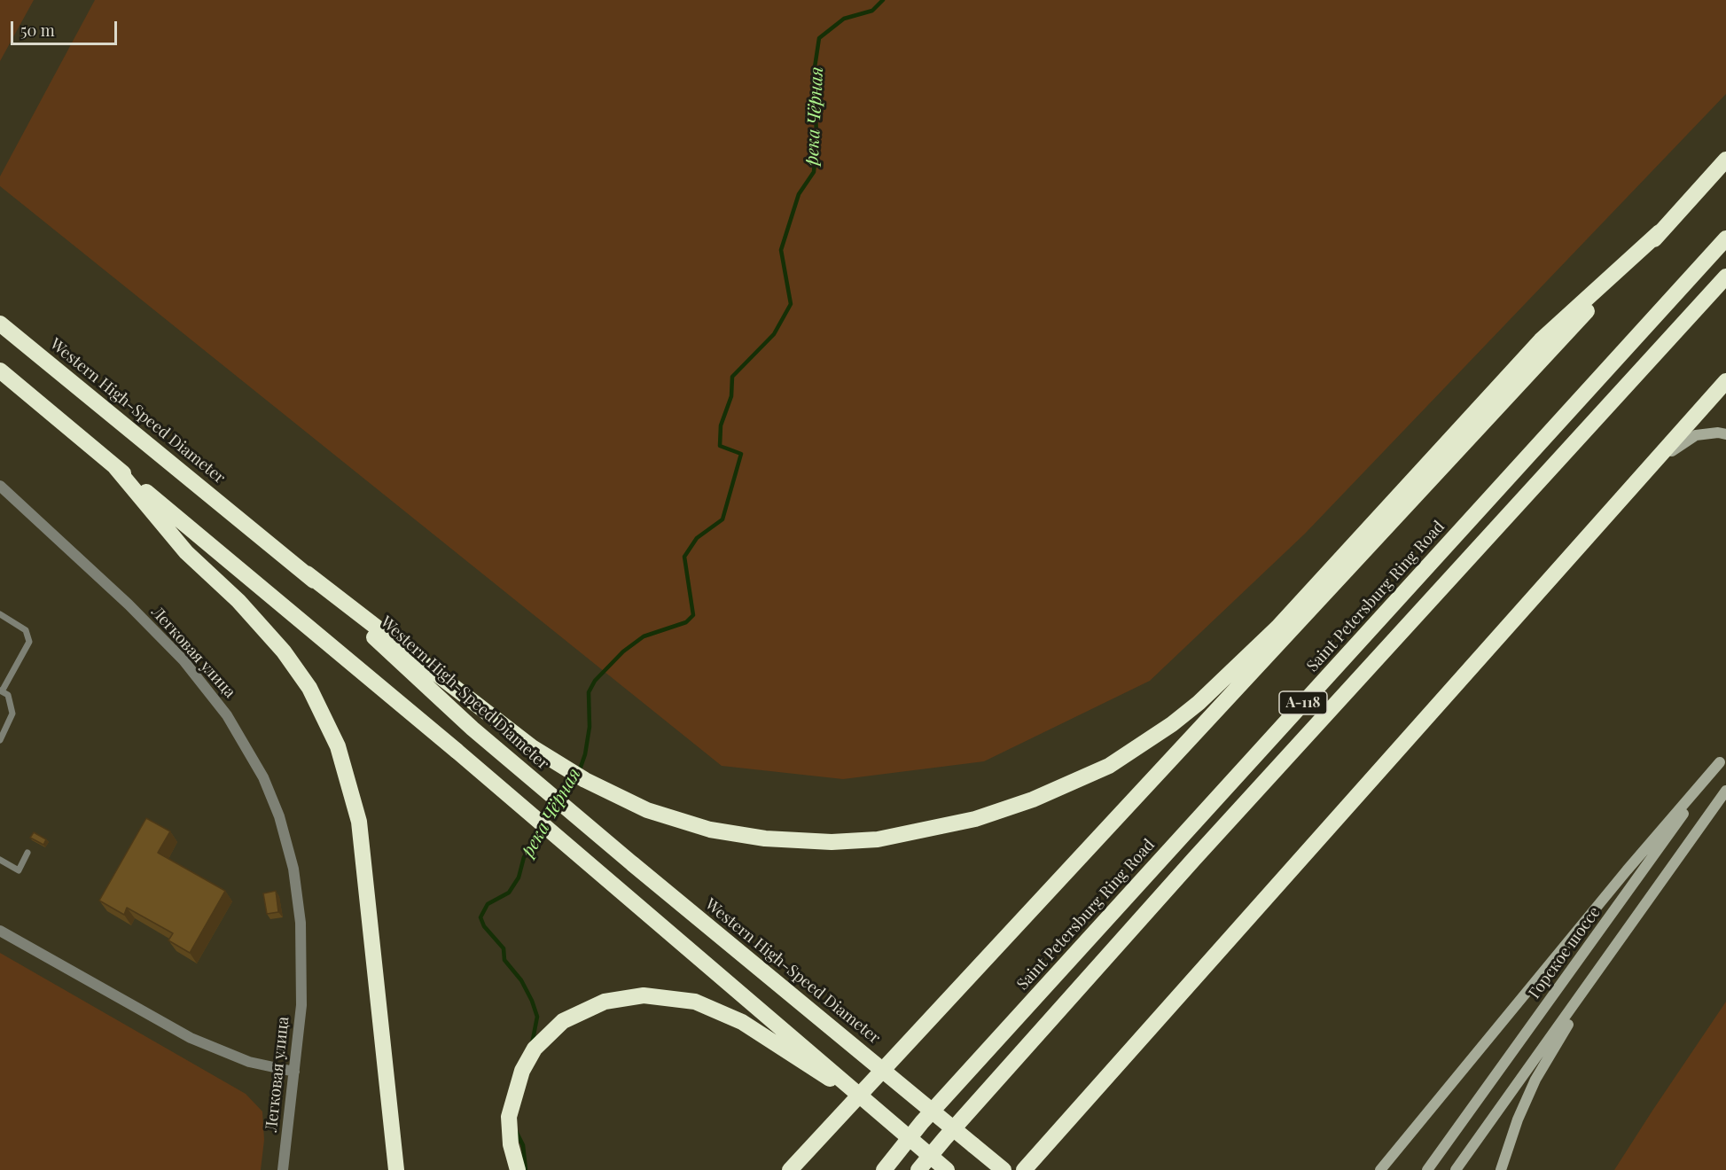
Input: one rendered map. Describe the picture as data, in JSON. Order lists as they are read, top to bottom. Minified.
{"streets":{"highway":["Western High-Speed Diameter","Saint Petersburg Ring Road","А-118"],"main road":["Горское шоссе"],"street":["Легковая улица"]},"water":["река Чёрная"],"scale_bar":"50 m"}
